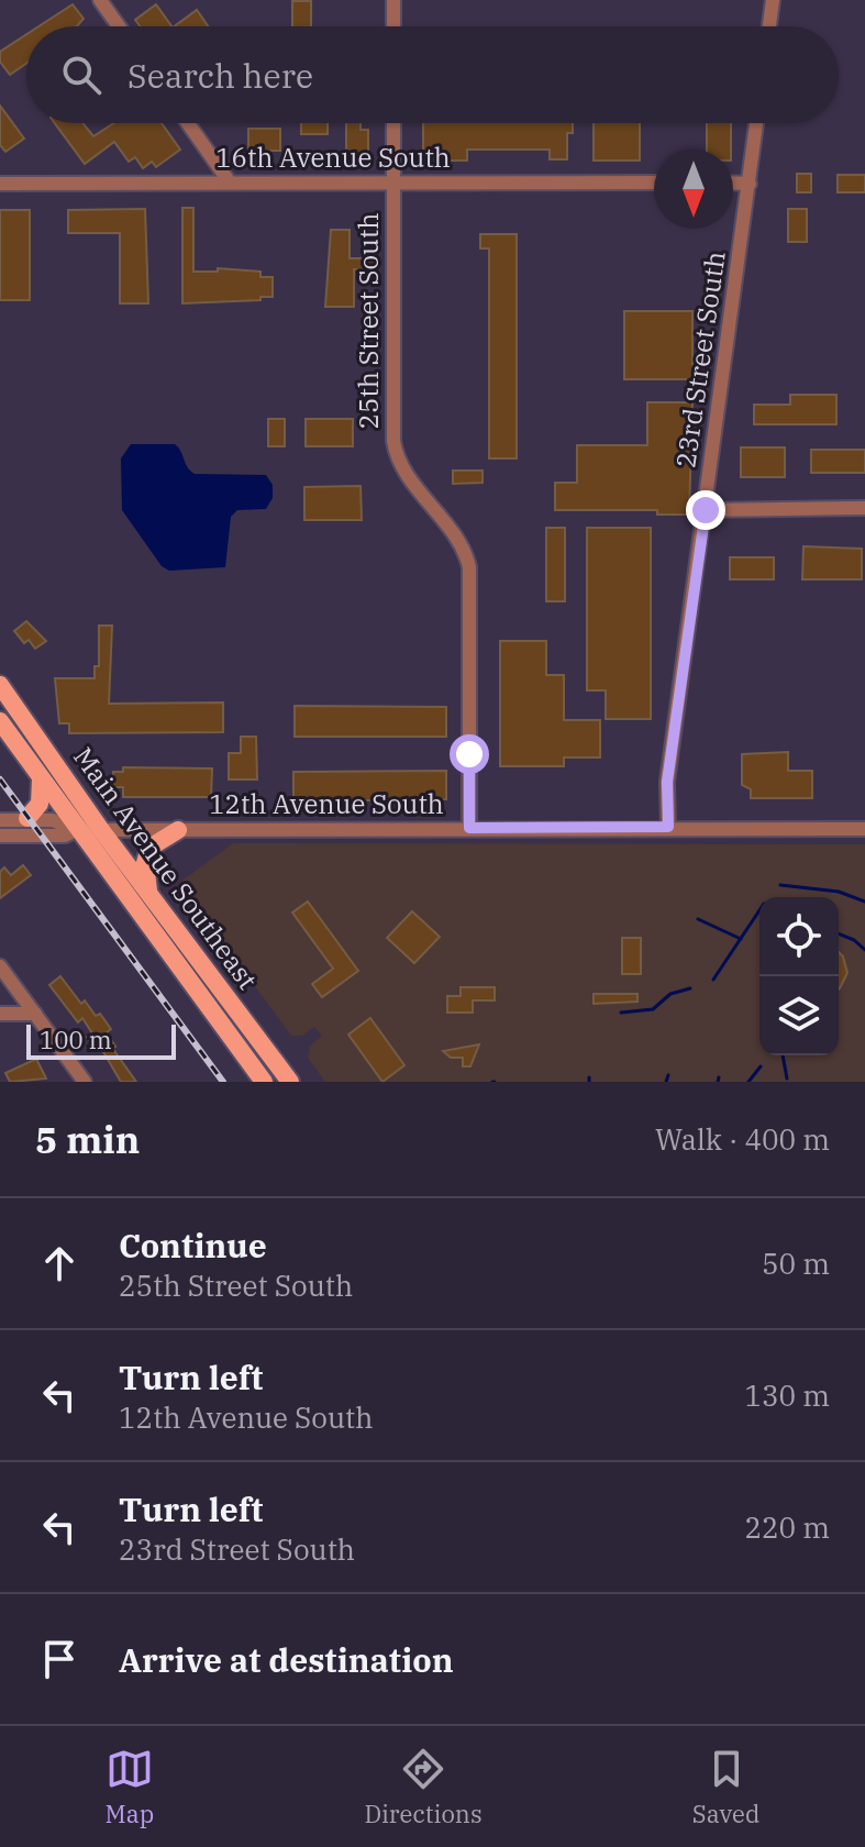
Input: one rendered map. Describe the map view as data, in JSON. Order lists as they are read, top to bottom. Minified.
{"streets":{"main road":["Main Avenue Southeast"],"street":["16th Avenue South","25th Street South","23rd Street South","12th Avenue South"]},"crossings":[["16th Avenue South","25th Street South"],["25th Street South","12th Avenue South"],["23rd Street South","12th Avenue South"],["12th Avenue South","Main Avenue Southeast"]],"scale_bar":"100 m","north":"bottom","page":{"search":"Search here","scale":"100 m","heading":["5 min","Walk · 400 m"],"list":[["Continue","25th Street South","50 m"],["Turn left","12th Avenue South","130 m"],["Turn left","23rd Street South","220 m"],"Arrive at destination"],"nav":["Map","Directions","Saved"]}}
